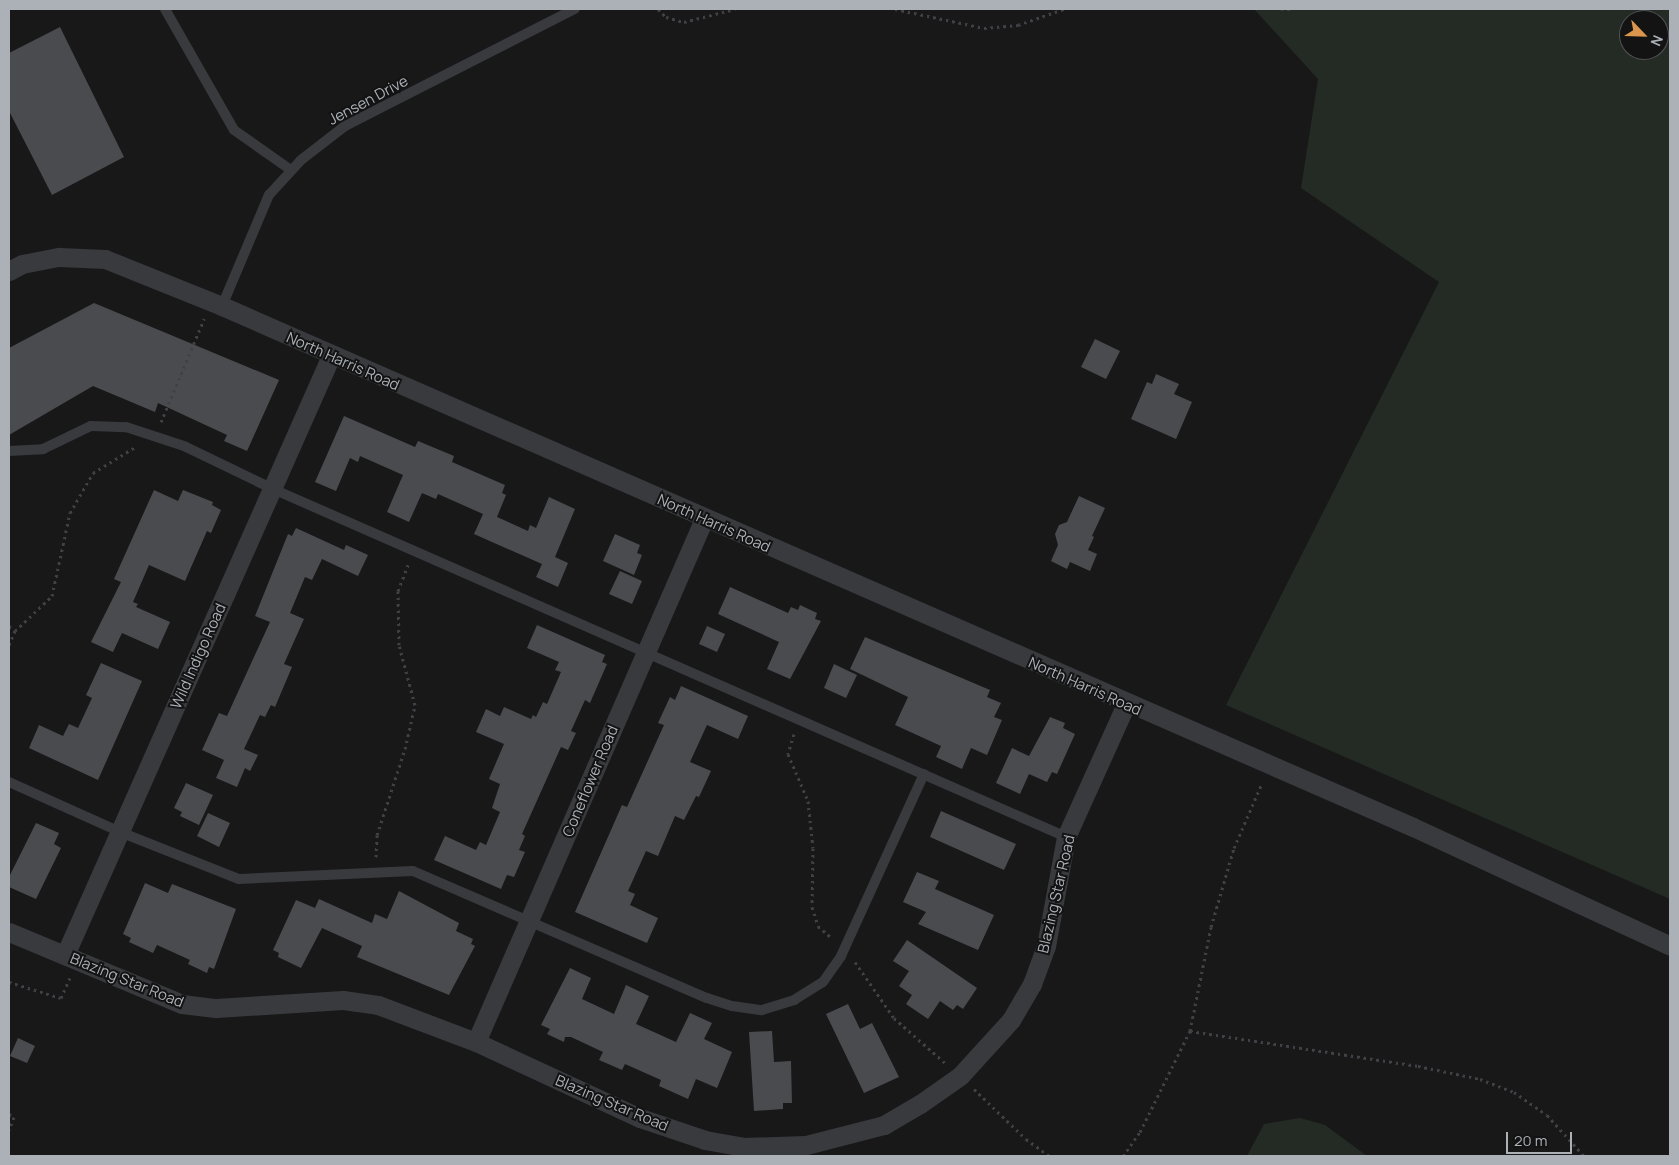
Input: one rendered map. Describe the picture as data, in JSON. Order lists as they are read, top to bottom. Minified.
{"streets":{"street":["North Harris Road","Wild Indigo Road","Coneflower Road","Blazing Star Road"],"lane":["Jensen Drive"]},"crossings":[["Jensen Drive","North Harris Road"],["North Harris Road","Wild Indigo Road"],["North Harris Road","Coneflower Road"],["North Harris Road","Blazing Star Road"],["Wild Indigo Road","Blazing Star Road"],["Coneflower Road","Blazing Star Road"]],"scale_bar":"20 m","north":"bottom right"}
